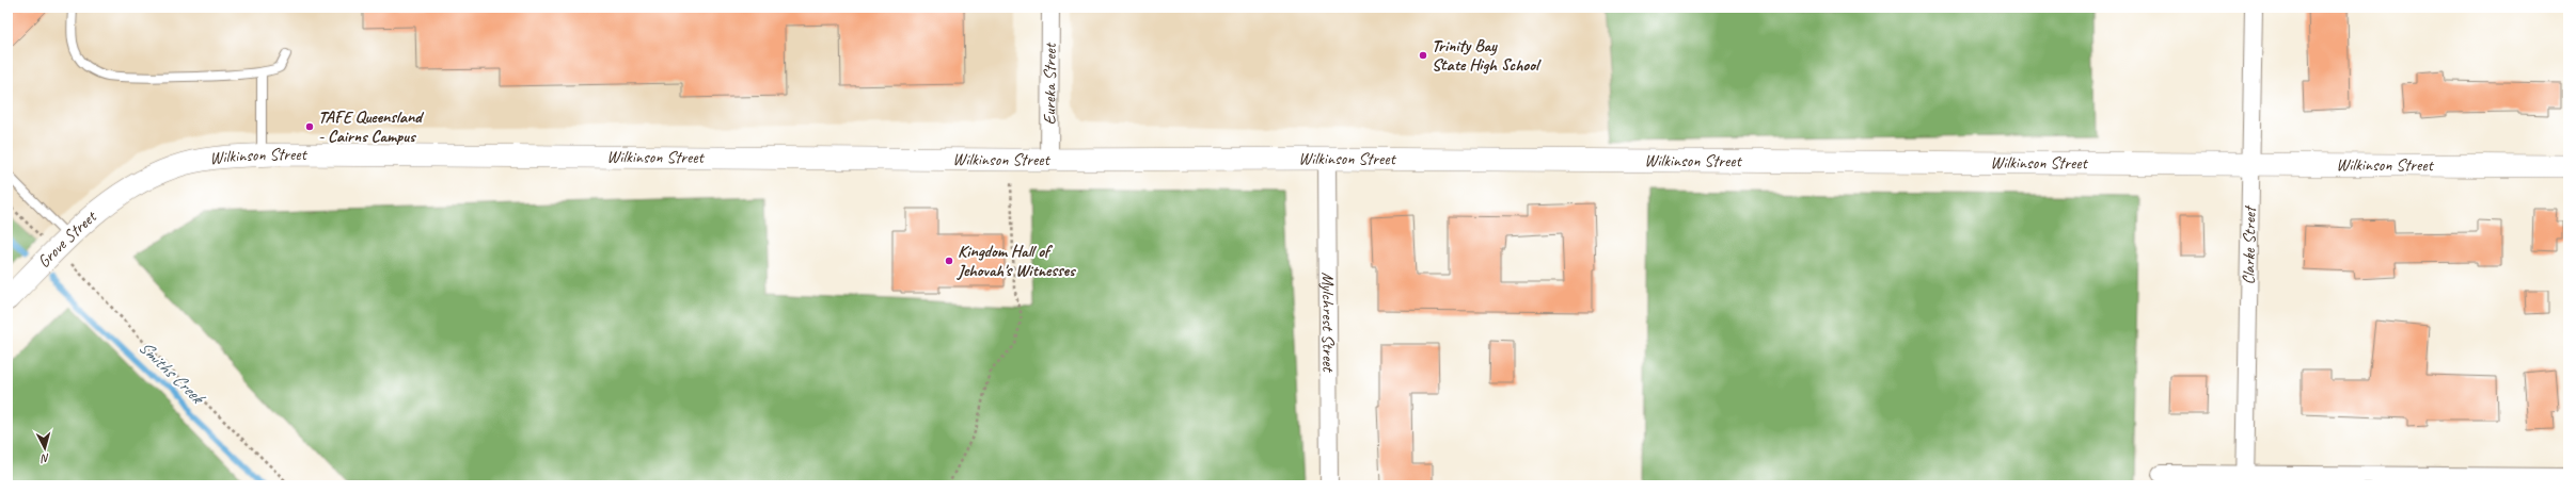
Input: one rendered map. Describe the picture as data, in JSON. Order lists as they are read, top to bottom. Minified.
{"streets":{"street":["Eureka Street","Wilkinson Street","Grove Street","Clarke Street","Mylchrest Street"]},"crossings":[["Eureka Street","Wilkinson Street"],["Wilkinson Street","Grove Street"],["Wilkinson Street","Clarke Street"],["Wilkinson Street","Mylchrest Street"]],"water":["Smiths Creek"],"places":["Trinity Bay State High School","TAFE Queensland - Cairns Campus","Kingdom Hall of Jehovah's Witnesses"],"north":"bottom"}
